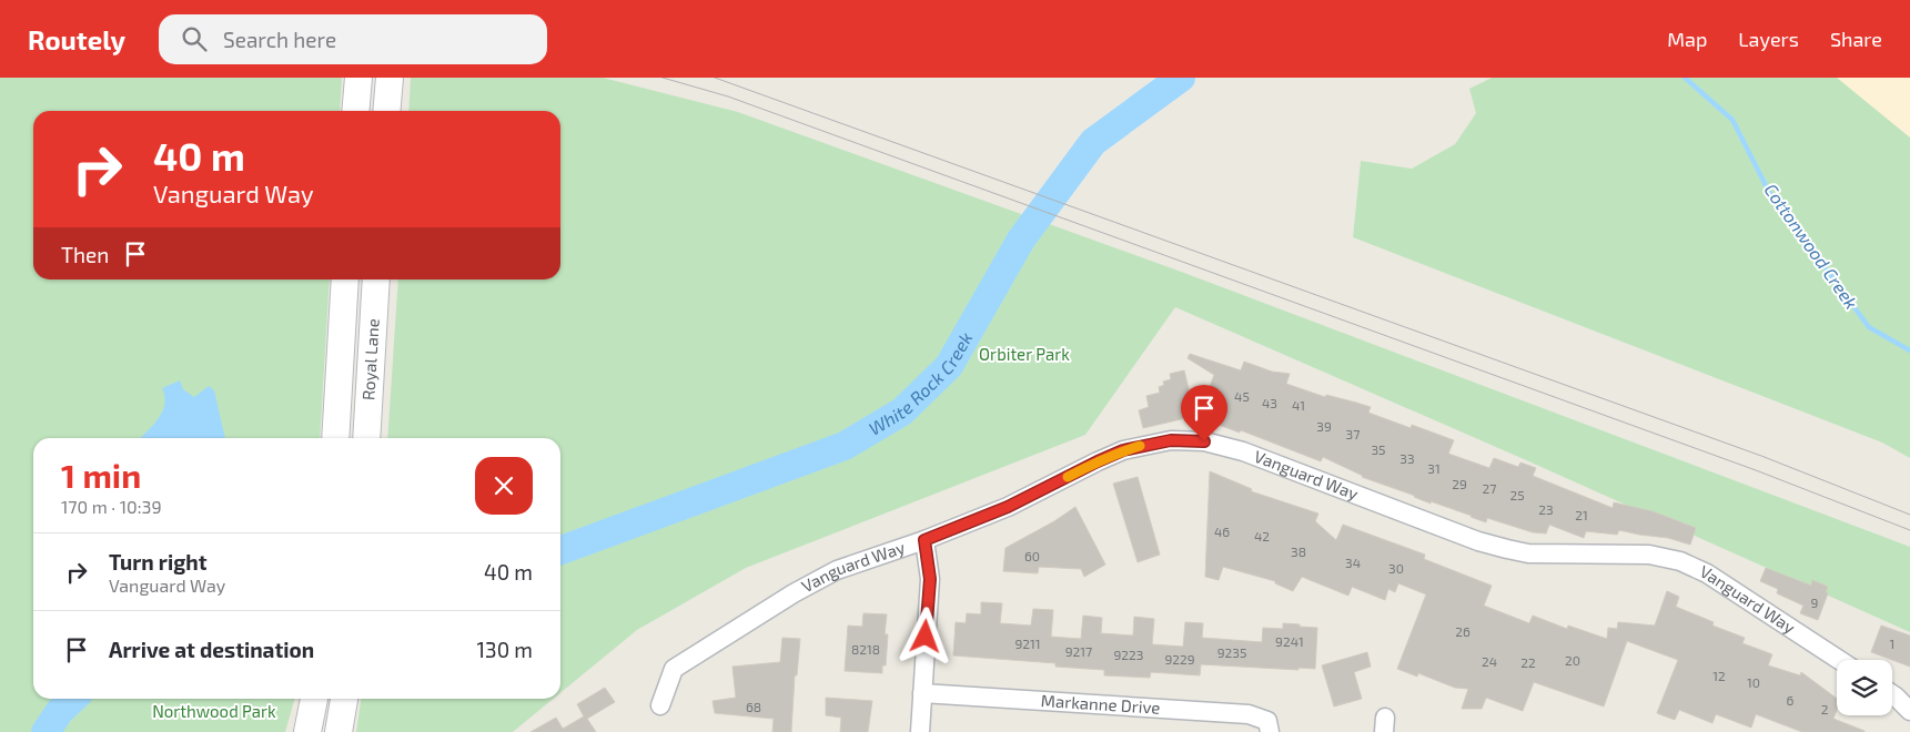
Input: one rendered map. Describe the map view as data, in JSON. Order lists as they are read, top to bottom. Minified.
{"streets":{"main road":["Royal Lane"],"street":["Vanguard Way","Markanne Drive"]},"water":["Cottonwood Creek","White Rock Creek"],"parks":["Orbiter Park","Northwood Park"],"house_numbers":["45","43","41","39","37","35","33","31","29","27","25","23","21","46","42","38","60","34","30","9","26","9241","9211","1","8218","9217","9235","9223","9229","20","24","22","12","10","6","68","2"],"page":{"header":"Routely","search":"Search here","nav":["Map","Layers","Share"],"turn":["40 m","Vanguard Way"],"then":"Then","heading":["1 min","170 m · 10:39"],"list":[{"name":"Turn right","note":"Vanguard Way","value":"40 m"},{"name":"Arrive at destination","value":"130 m"}]}}
